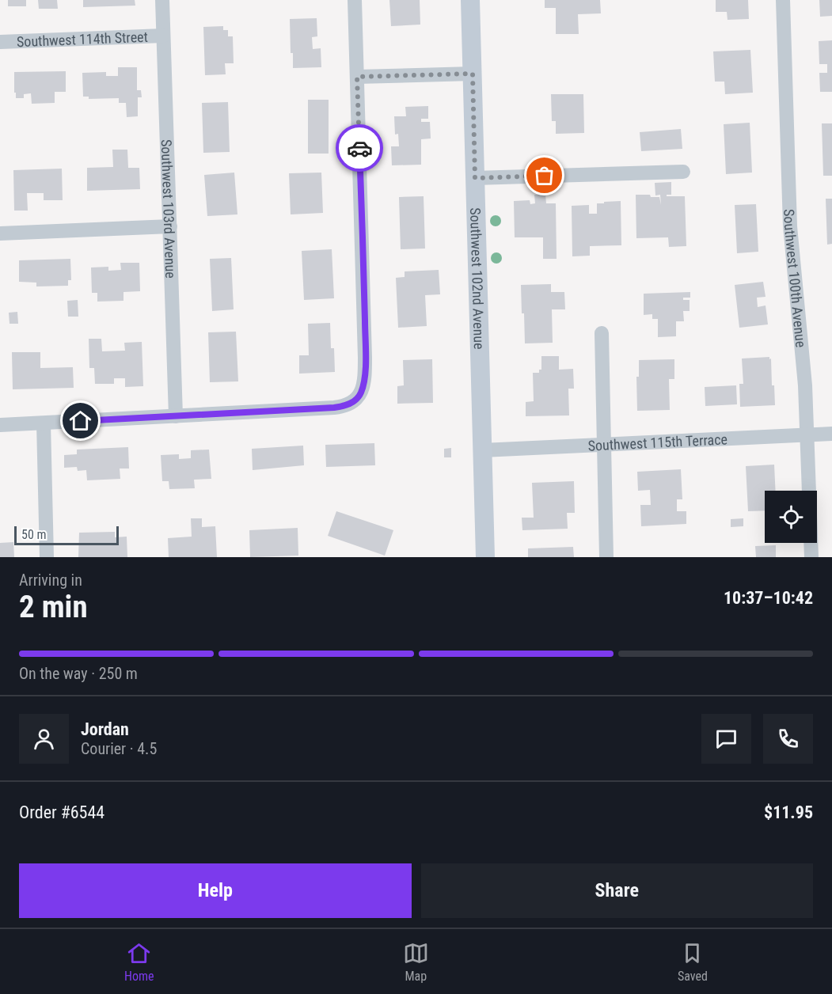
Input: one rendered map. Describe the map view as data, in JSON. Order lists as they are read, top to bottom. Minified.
{"streets":{"street":["Southwest 114th Street","Southwest 103rd Avenue","Southwest 102nd Avenue","Southwest 100th Avenue","Southwest 115th Terrace"]},"crossings":[["Southwest 114th Street","Southwest 103rd Avenue"],["Southwest 102nd Avenue","Southwest 115th Terrace"],["Southwest 100th Avenue","Southwest 115th Terrace"]],"scale_bar":"50 m","page":{"scale":"50 m","heading":["2 min","Arriving in","10:37–10:42"],"panel":["Jordan","Courier · 4.5","Order #6544","$11.95"],"bar":"On the way · 250 m","buttons":["Help","Share"],"tabs":["Home","Map","Saved"]}}
